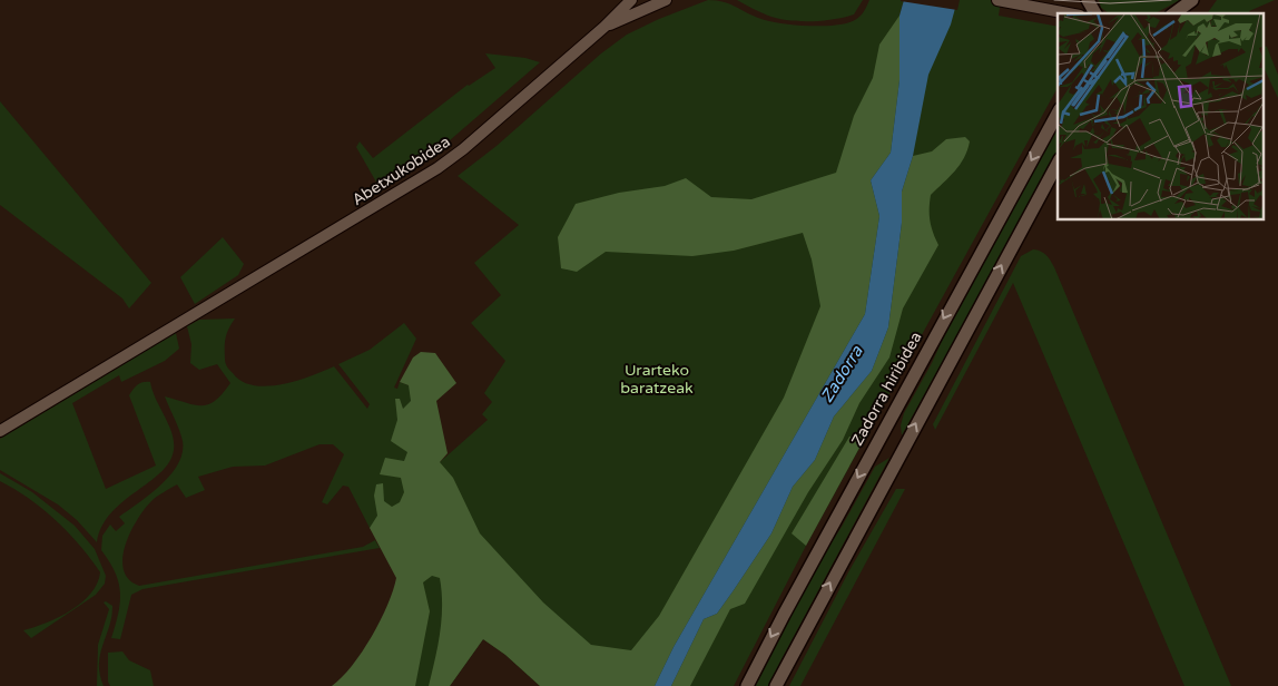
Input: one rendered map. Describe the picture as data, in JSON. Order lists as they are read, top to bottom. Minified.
{"streets":{"main road":["Zadorra hiribidea"],"street":["Abetxukobidea"]},"water":["Zadorra"],"parks":["Urarteko baratzeak"]}
